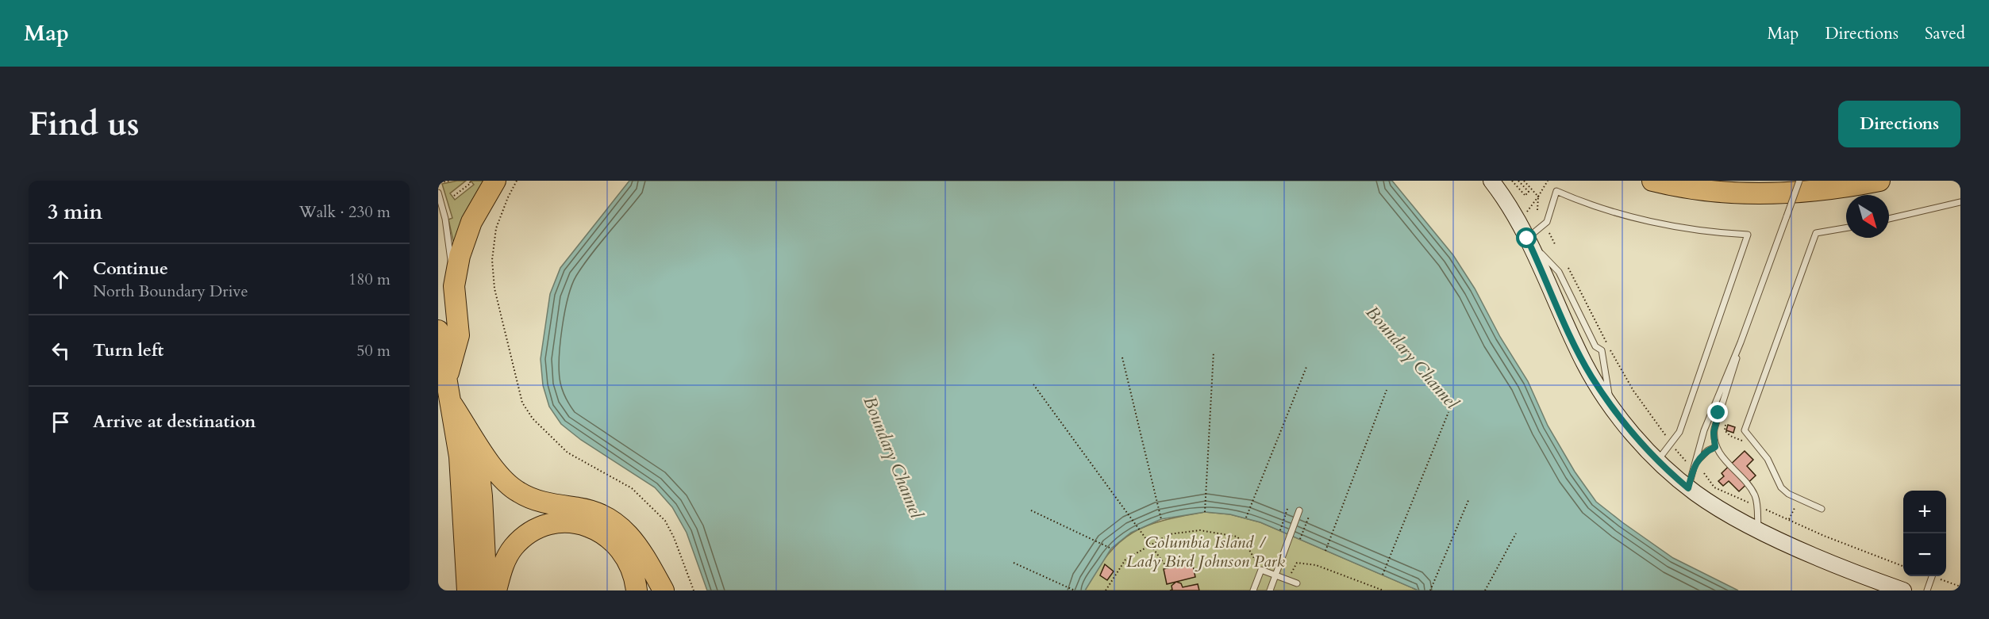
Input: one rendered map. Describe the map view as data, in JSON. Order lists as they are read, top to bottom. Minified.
{"water":["Boundary Channel"],"parks":["Columbia Island / Lady Bird Johnson Park"],"north":"bottom right","page":{"header":"Map","nav":["Map","Directions","Saved"],"buttons":"Directions","title":"Find us","heading":["3 min","Walk · 230 m"],"list":[["Continue","North Boundary Drive","180 m"],["Turn left","50 m"],"Arrive at destination"],"map_buttons":["+","−"]}}
